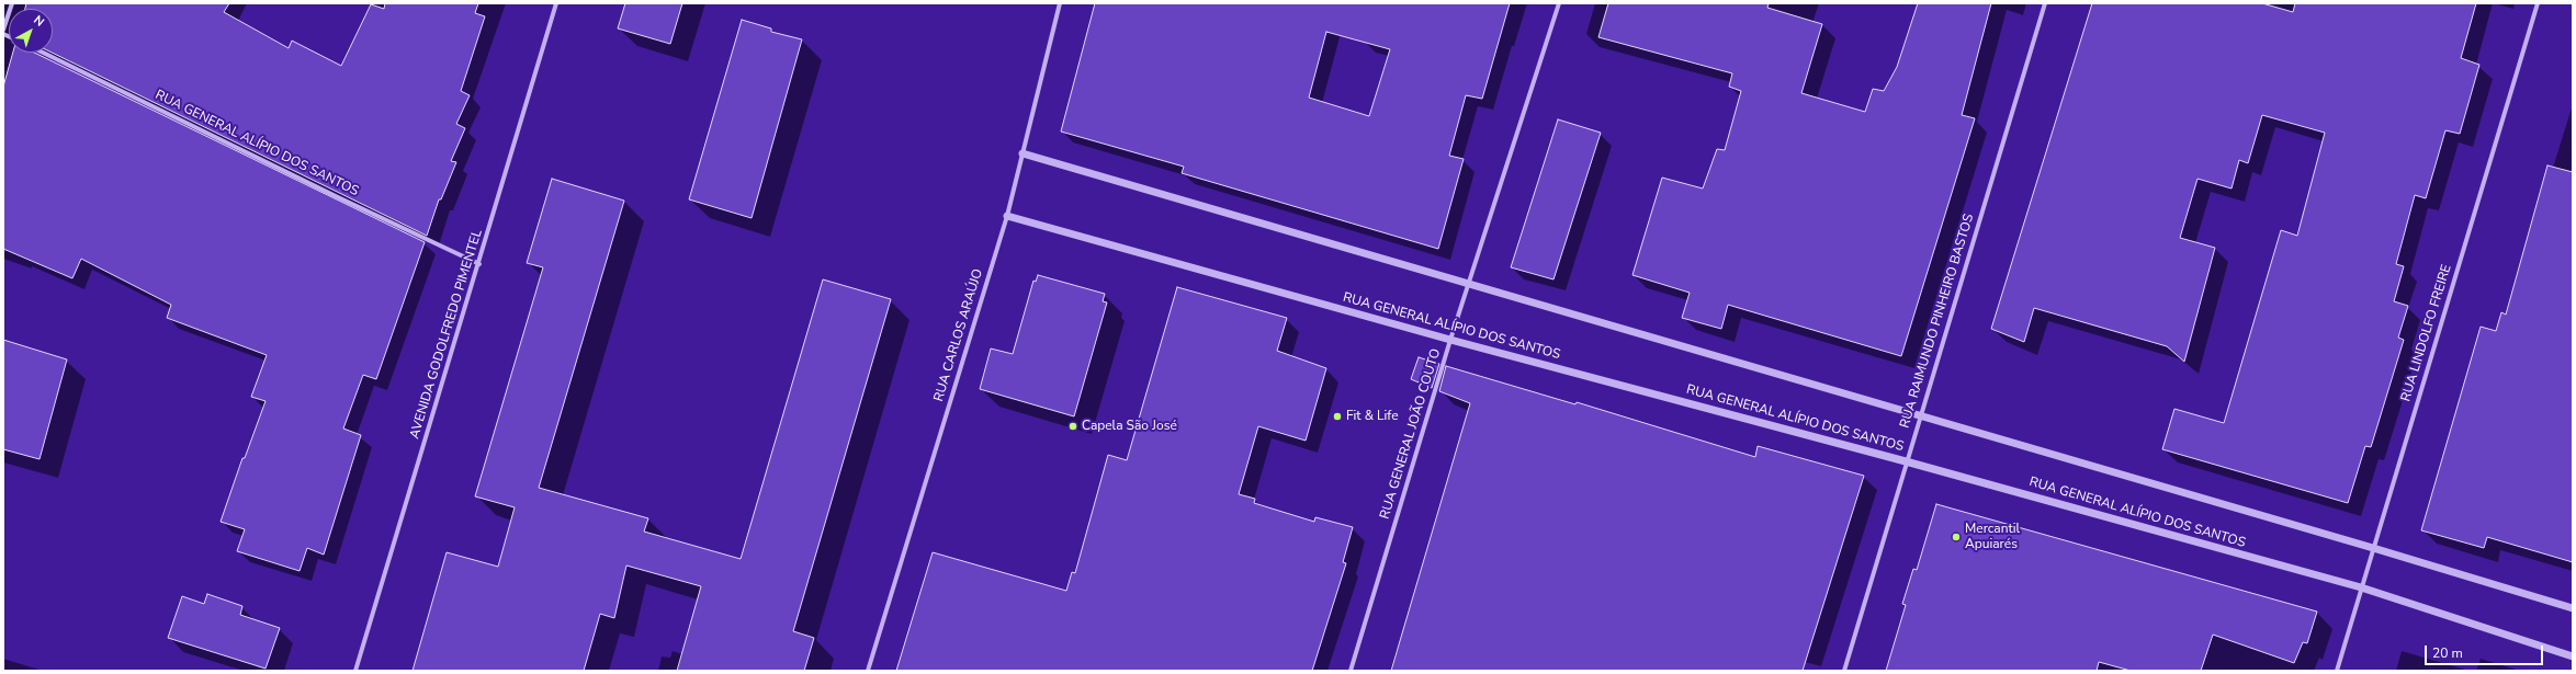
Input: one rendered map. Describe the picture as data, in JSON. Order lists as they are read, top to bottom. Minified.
{"streets":{"street":["RUA GENERAL ALÍPIO DOS SANTOS","RUA RAIMUNDO PINHEIRO BASTOS","RUA LINDOLFO FREIRE","AVENIDA GODOLFREDO PIMENTEL","RUA CARLOS ARAÚJO","RUA GENERAL JOÃO COUTO"]},"crossings":[["RUA GENERAL ALÍPIO DOS SANTOS","RUA RAIMUNDO PINHEIRO BASTOS"],["RUA GENERAL ALÍPIO DOS SANTOS","RUA LINDOLFO FREIRE"],["RUA GENERAL ALÍPIO DOS SANTOS","AVENIDA GODOLFREDO PIMENTEL"],["RUA GENERAL ALÍPIO DOS SANTOS","RUA CARLOS ARAÚJO"],["RUA GENERAL ALÍPIO DOS SANTOS","RUA GENERAL JOÃO COUTO"]],"places":["Fit & Life","Capela São José","Mercantil Apuiarés"],"scale_bar":"20 m","north":"top right"}
